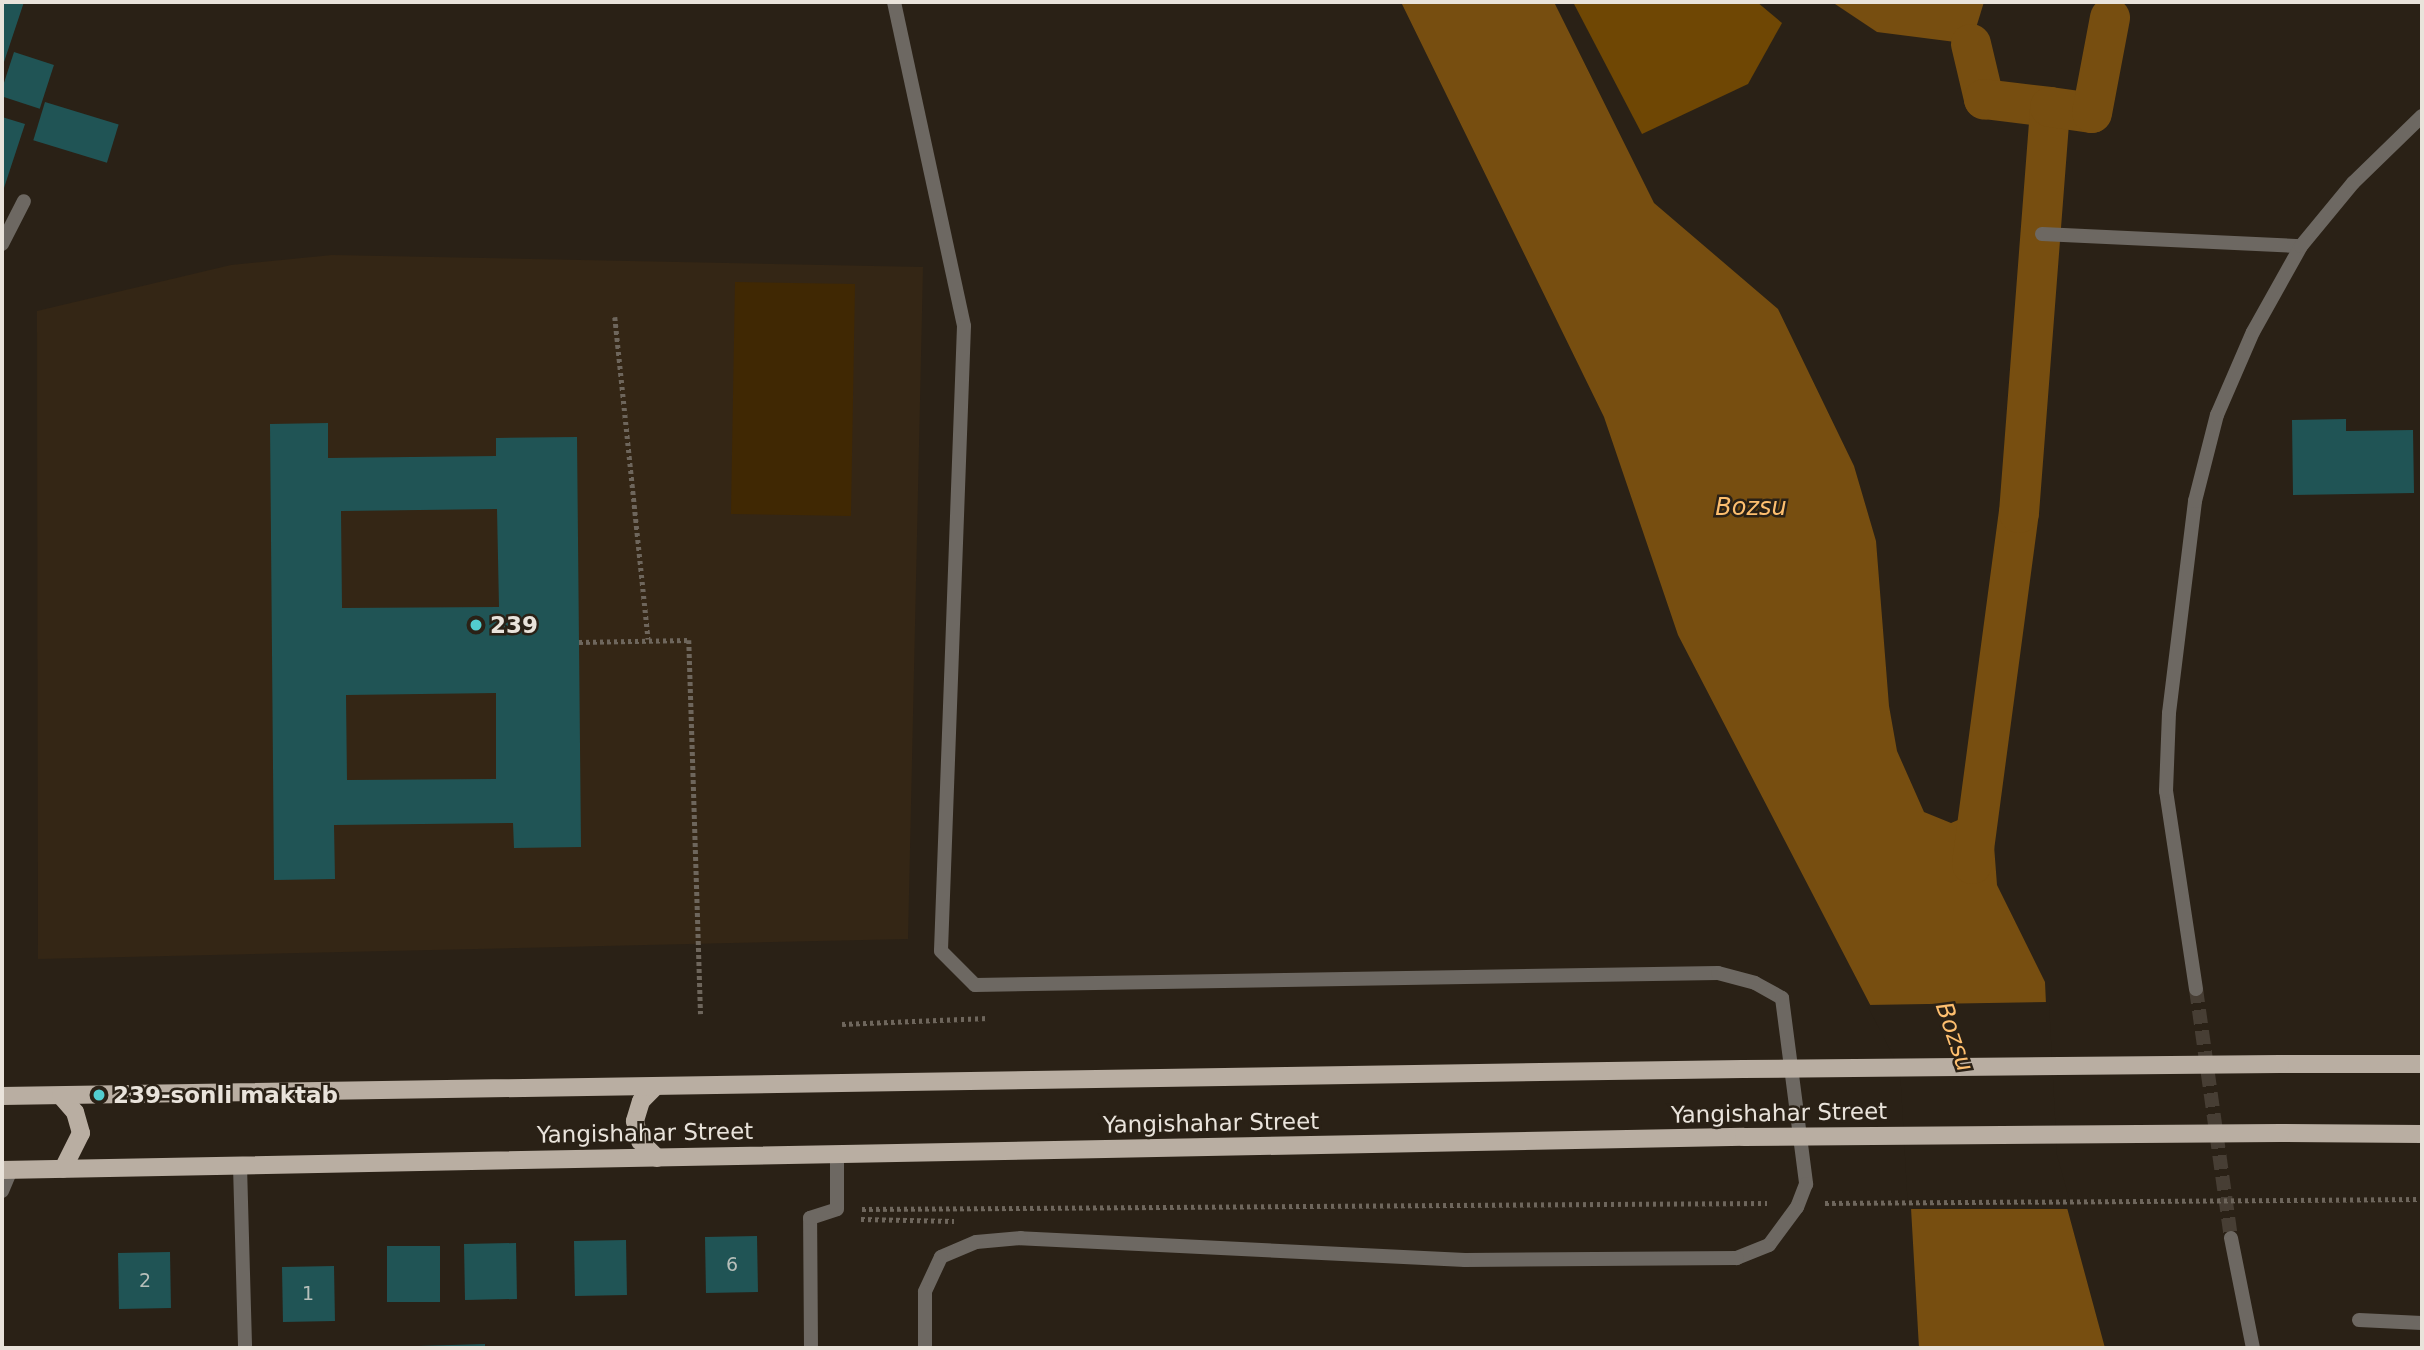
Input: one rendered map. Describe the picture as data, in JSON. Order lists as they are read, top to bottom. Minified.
{"streets":{"main road":["Yangishahar Street"]},"water":["Bozsu"],"places":["239","239-sonli maktab"],"house_numbers":["6","2","1"]}
